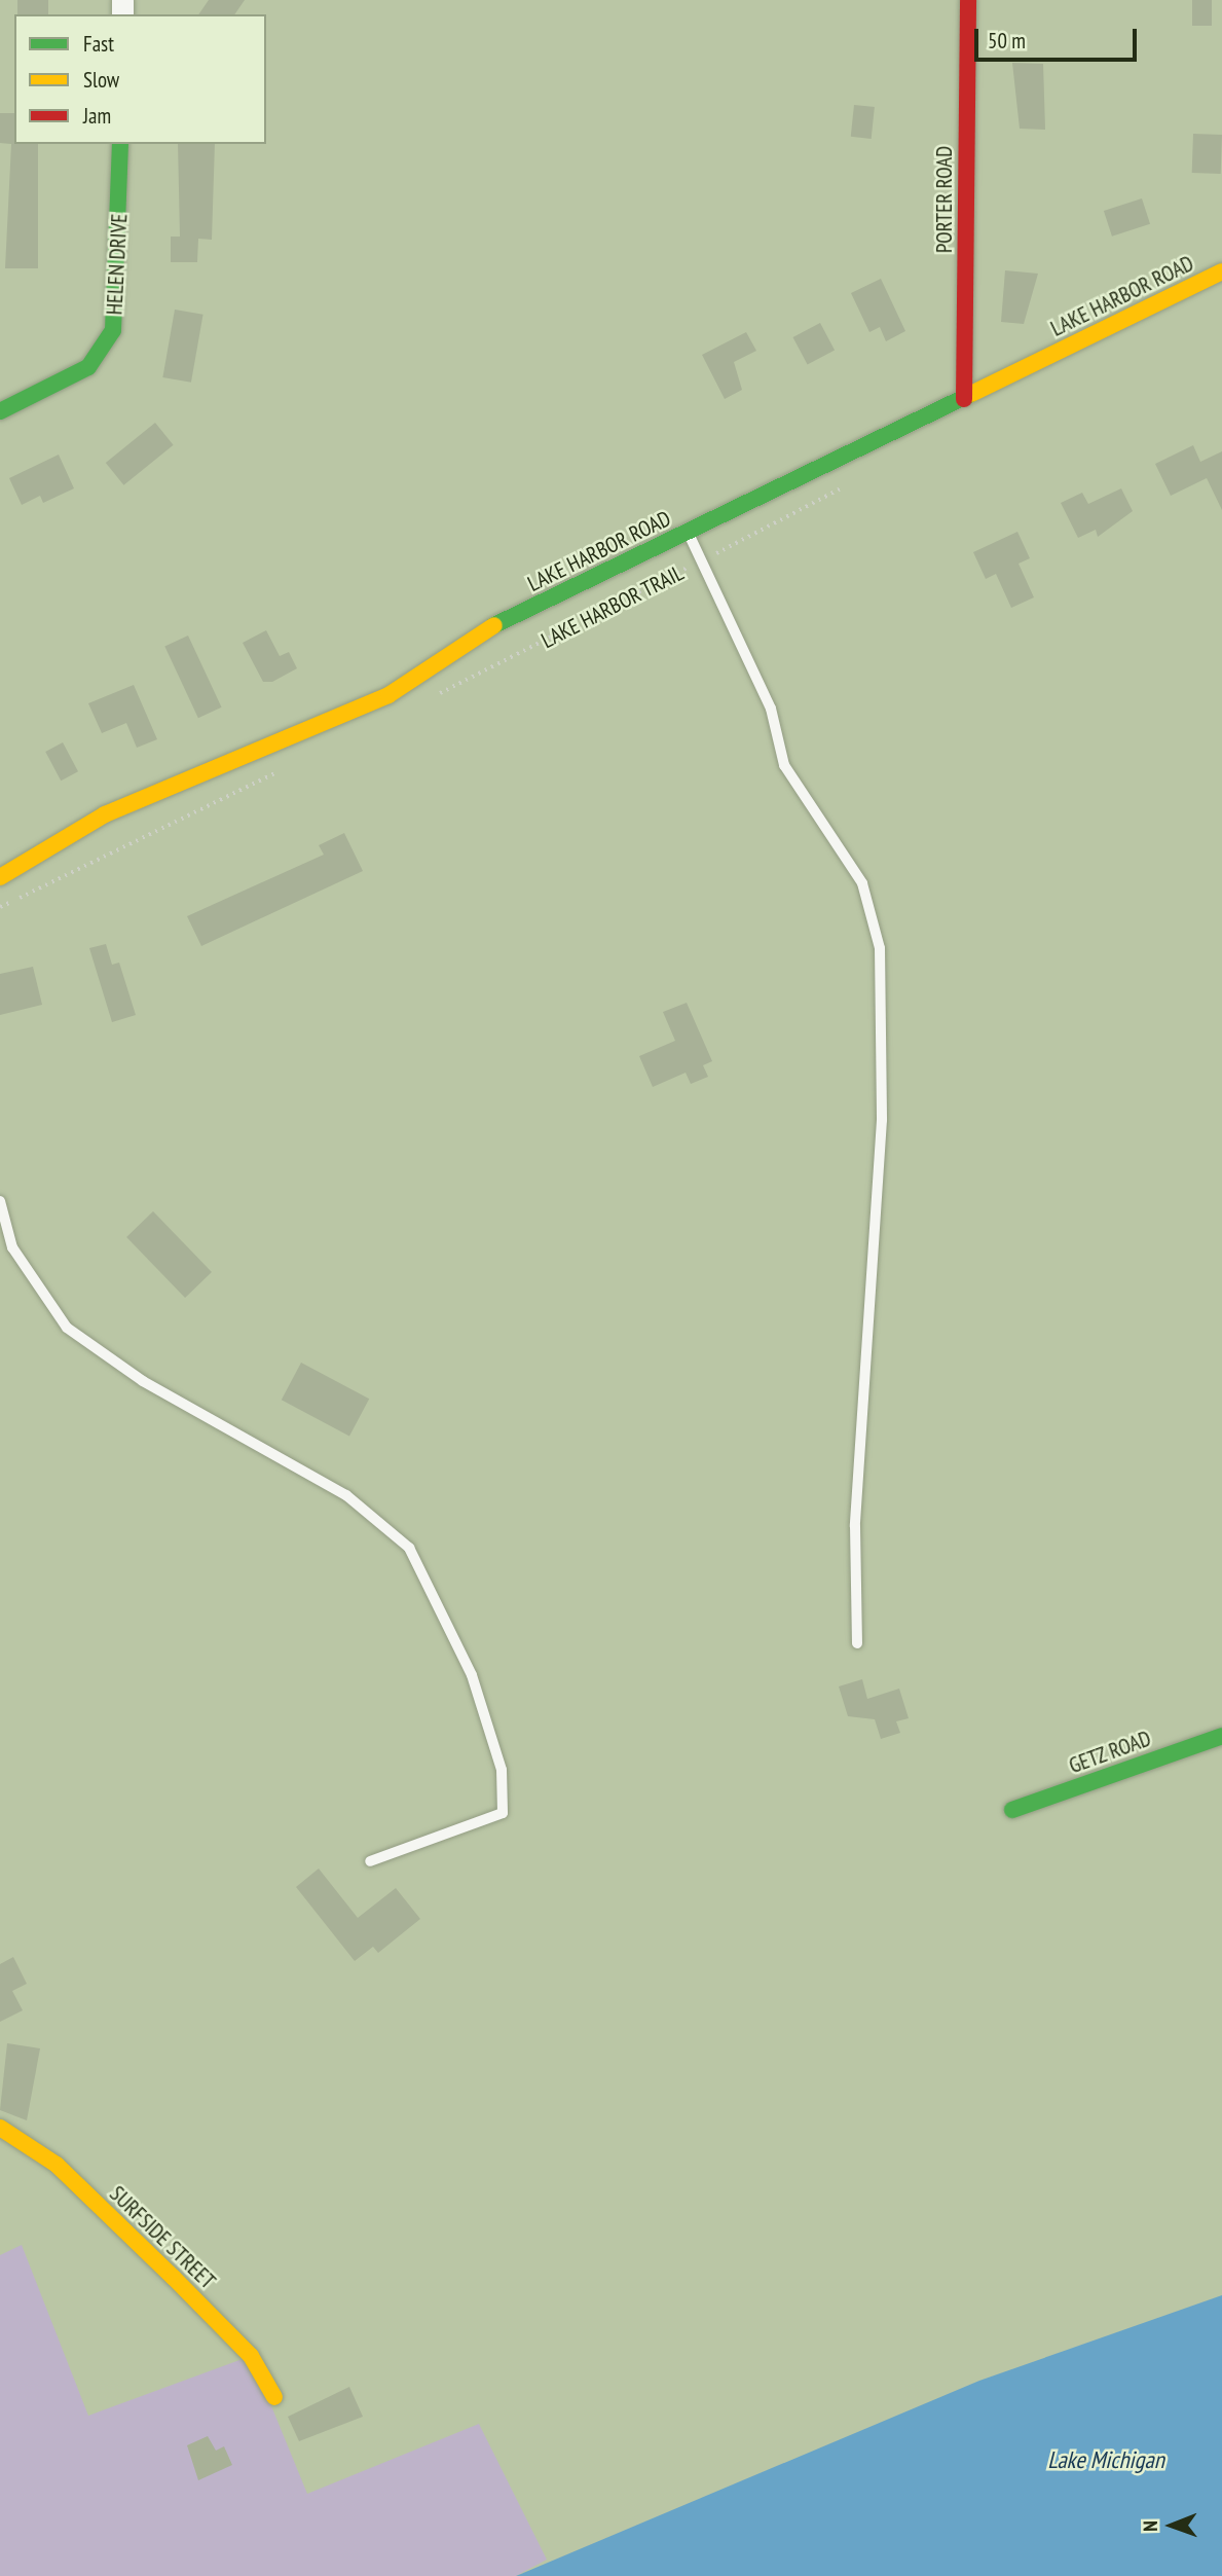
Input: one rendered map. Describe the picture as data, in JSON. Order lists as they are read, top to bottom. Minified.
{"streets":{"street":["PORTER ROAD","HELEN DRIVE","LAKE HARBOR ROAD","GETZ ROAD","SURFSIDE STREET"],"path":["LAKE HARBOR TRAIL"]},"crossings":[["PORTER ROAD","LAKE HARBOR ROAD"]],"water":["Lake Michigan"],"legend":["Fast","Slow","Jam"],"scale_bar":"50 m","north":"left"}
